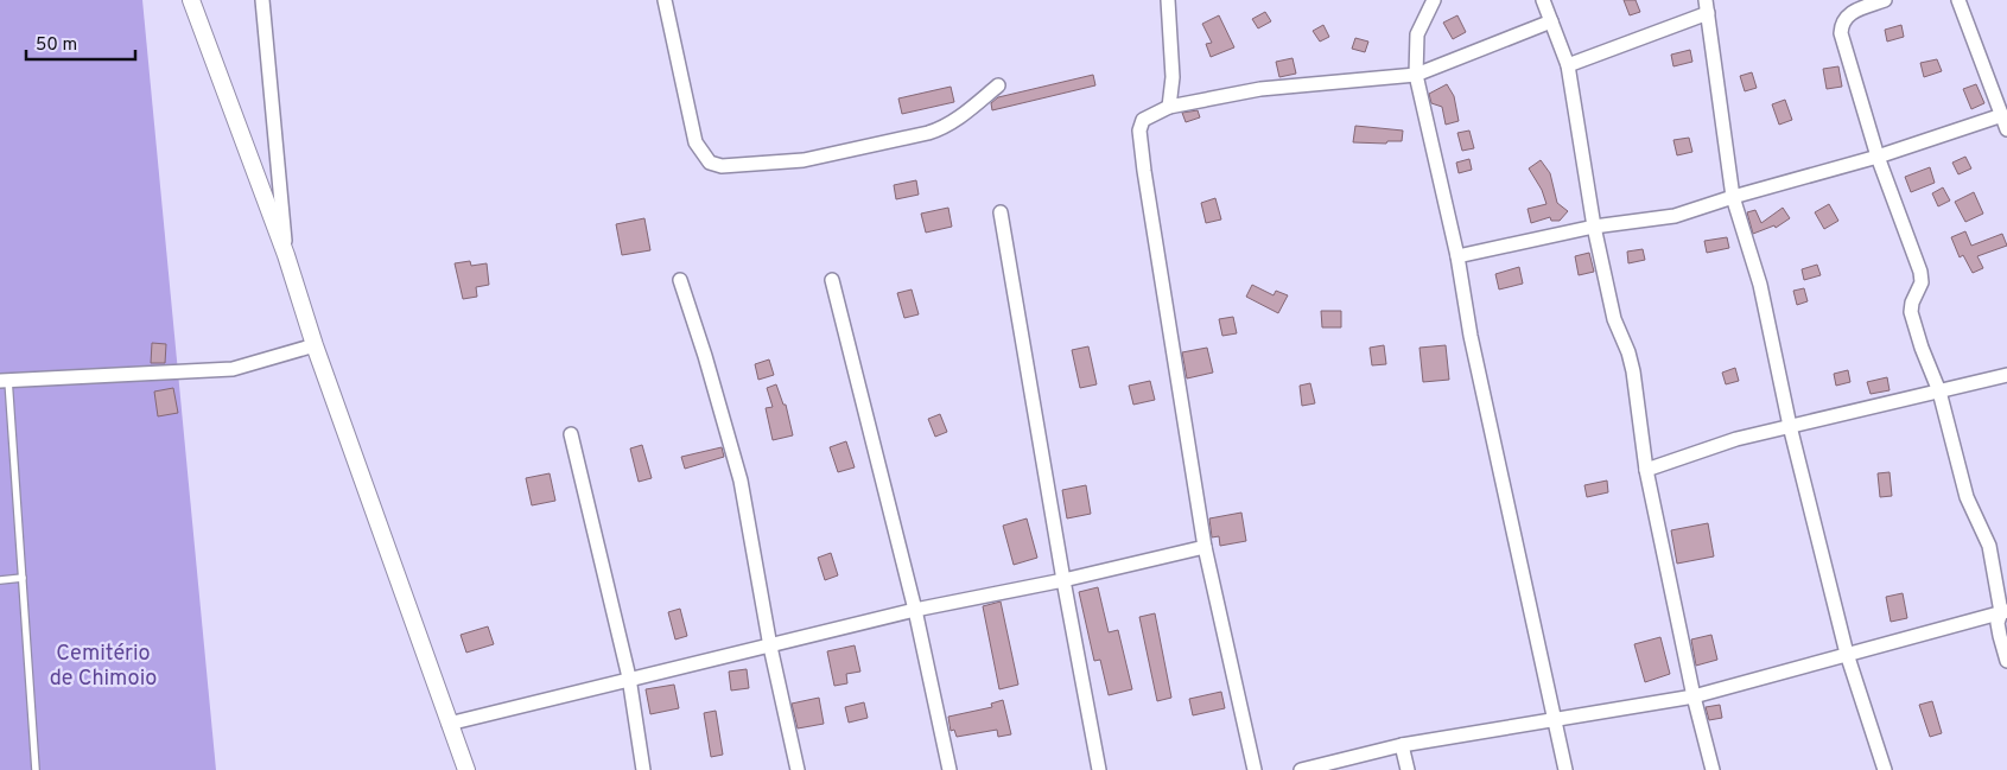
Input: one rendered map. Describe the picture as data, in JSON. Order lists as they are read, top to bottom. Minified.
{"parks":["Cemitério de Chimoio"],"scale_bar":"50 m"}
